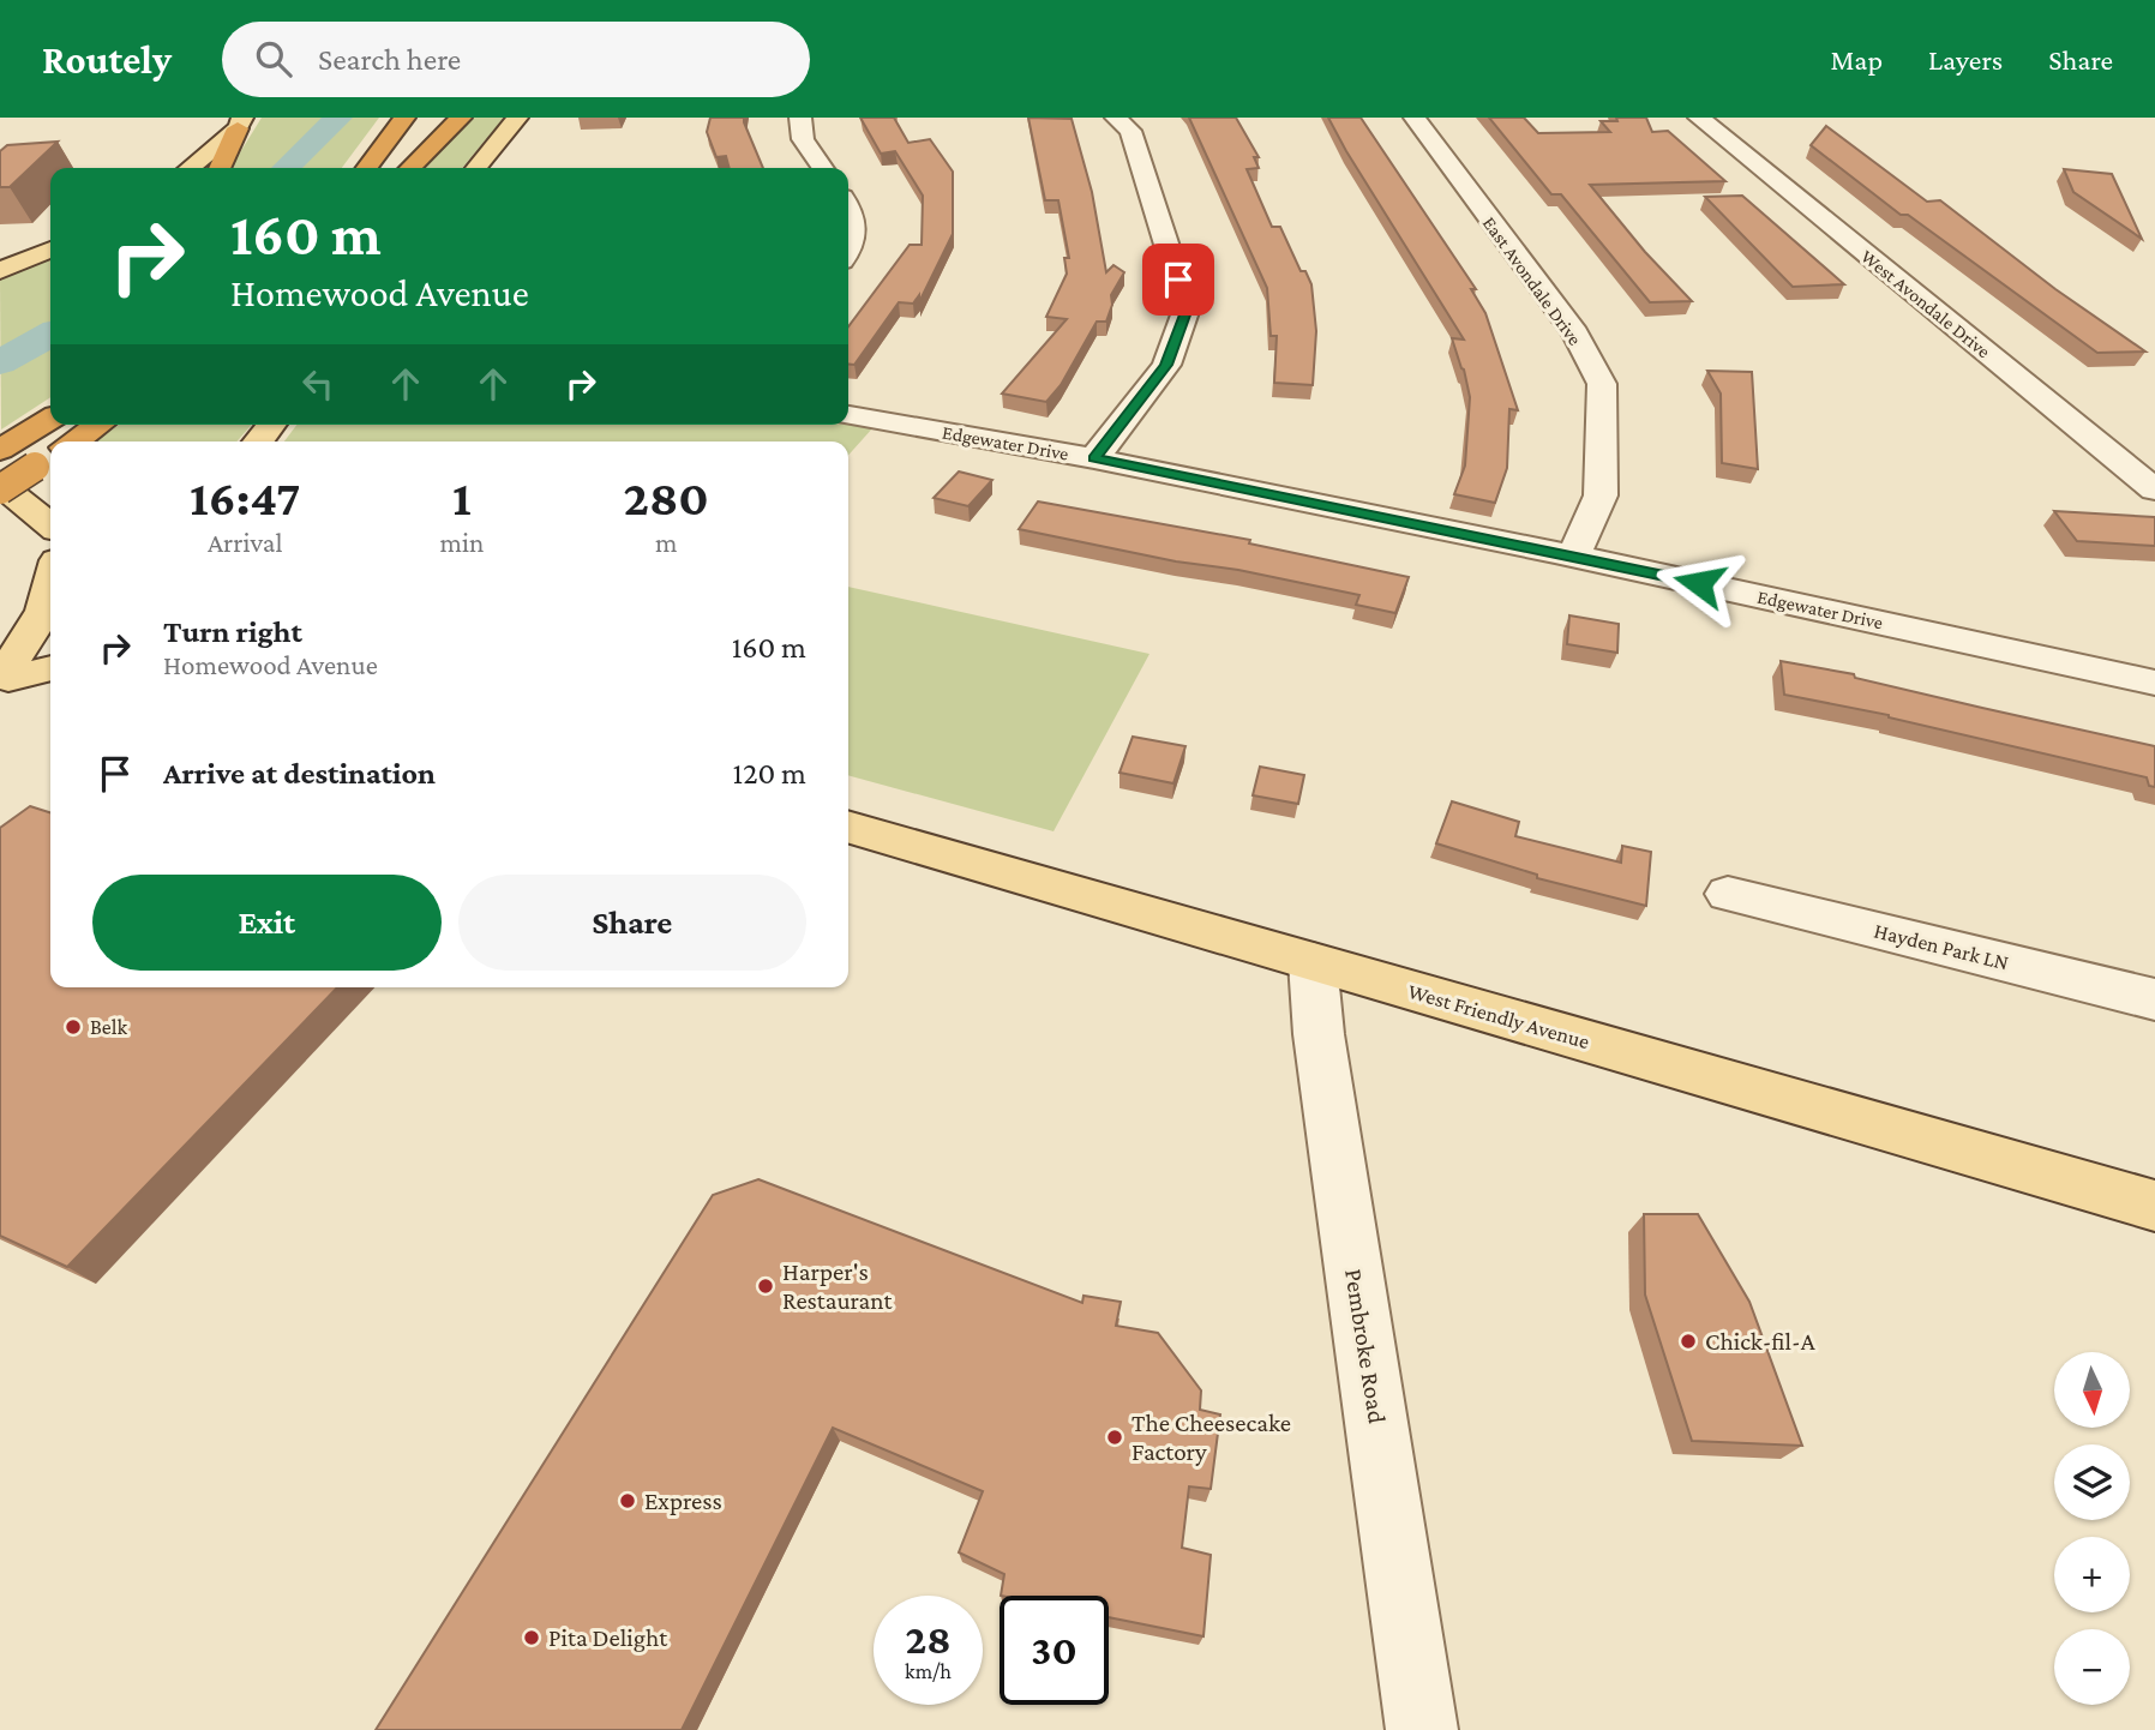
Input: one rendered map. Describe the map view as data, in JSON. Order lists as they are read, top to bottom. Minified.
{"streets":{"main road":["West Friendly Avenue"],"street":["East Avondale Drive","West Avondale Drive","Edgewater Drive","Hayden Park LN","Pembroke Road"]},"crossings":[["East Avondale Drive","Edgewater Drive"],["West Friendly Avenue","Pembroke Road"]],"places":["Belk","Harper's Restaurant","Chick-fil-A","The Cheesecake Factory","Express","Pita Delight"],"north":"bottom","page":{"header":"Routely","search":"Search here","nav":["Map","Layers","Share"],"turn":["160 m","Homewood Avenue"],"eta":["16:47","Arrival","1","min","280","m"],"list":[{"name":"Turn right","note":"Homewood Avenue","value":"160 m"},{"name":"Arrive at destination","value":"120 m"}],"buttons":["Exit","Share"],"map_buttons":["+","−"],"speed":"28 km/h","limit":"30"}}
